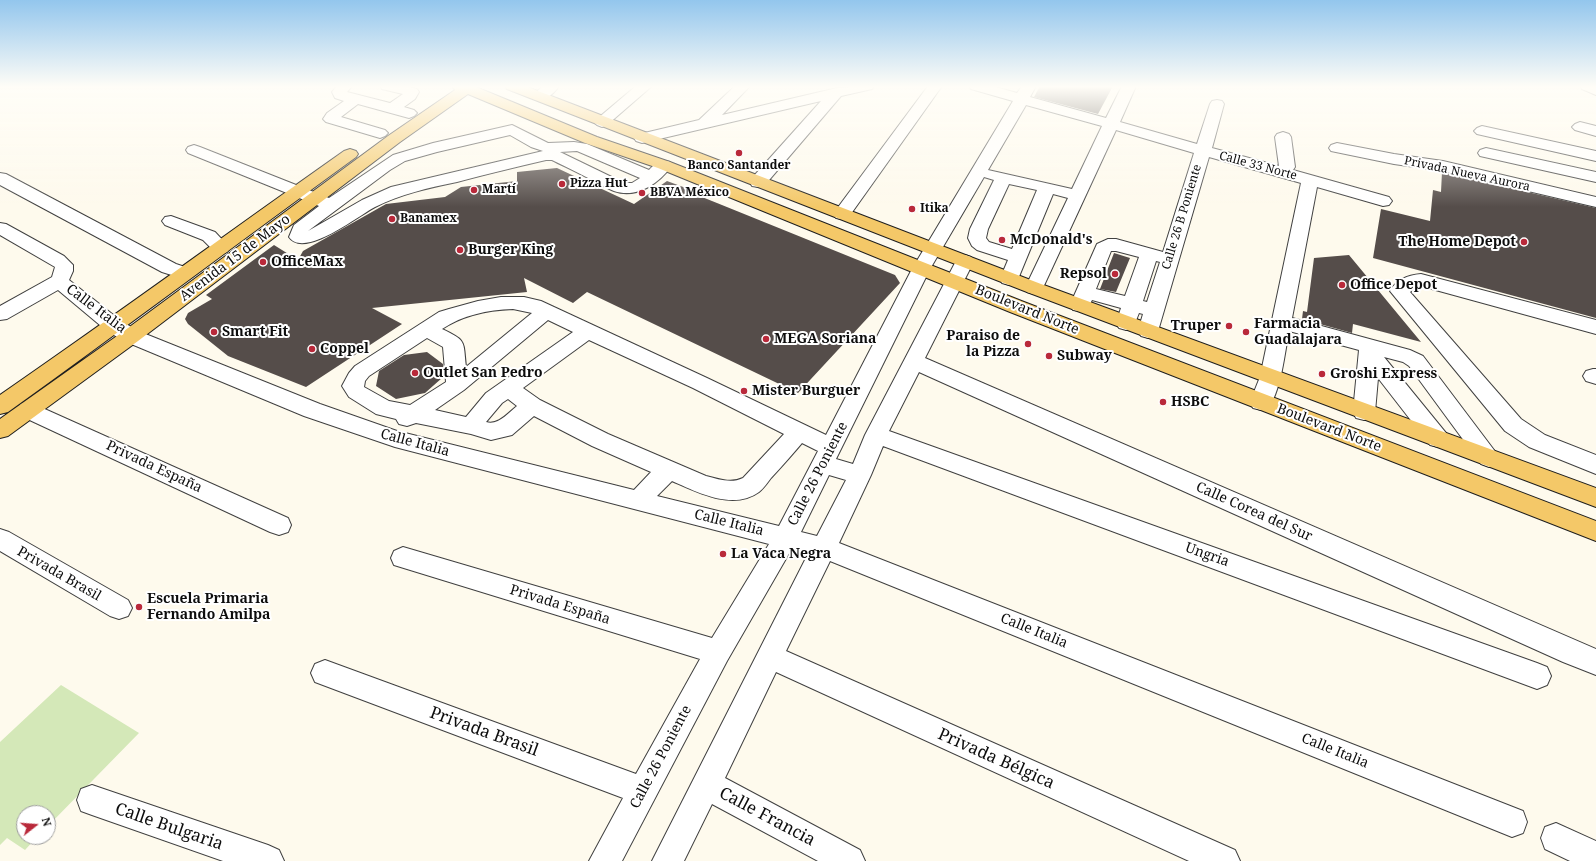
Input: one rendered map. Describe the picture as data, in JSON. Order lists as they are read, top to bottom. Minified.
{"streets":{"main road":["Avenida 15 de Mayo","Boulevard Norte"],"street":["Calle 33 Norte","Privada Nueva Aurora","Calle 26 B Poniente","Calle Italia","Privada España","Calle 26 Poniente","Calle Corea del Sur","Ungria","Privada Brasil","Privada Bélgica","Calle Francia","Calle Bulgaria"]},"crossings":[["Calle 33 Norte","Calle 26 B Poniente"],["Calle 26 B Poniente","Boulevard Norte"],["Avenida 15 de Mayo","Calle Italia"],["Avenida 15 de Mayo","Privada España"],["Calle Italia","Calle 26 Poniente"],["Boulevard Norte","Calle 26 Poniente"],["Privada España","Calle 26 Poniente"],["Calle 26 Poniente","Privada Brasil"]],"places":["Banco Santander","Pizza Hut","Martí","BBVA México","Itika","Banamex","McDonald's","The Home Depot","Burger King","OfficeMax","Repsol","Office Depot","Truper","Smart Fit","Farmacia Guadalajara","MEGA Soriana","Paraiso de la Pizza","Coppel","Subway","Outlet San Pedro","Groshi Express","Mister Burguer","HSBC","La Vaca Negra","Escuela Primaria Fernando Amilpa"],"north":"right"}
